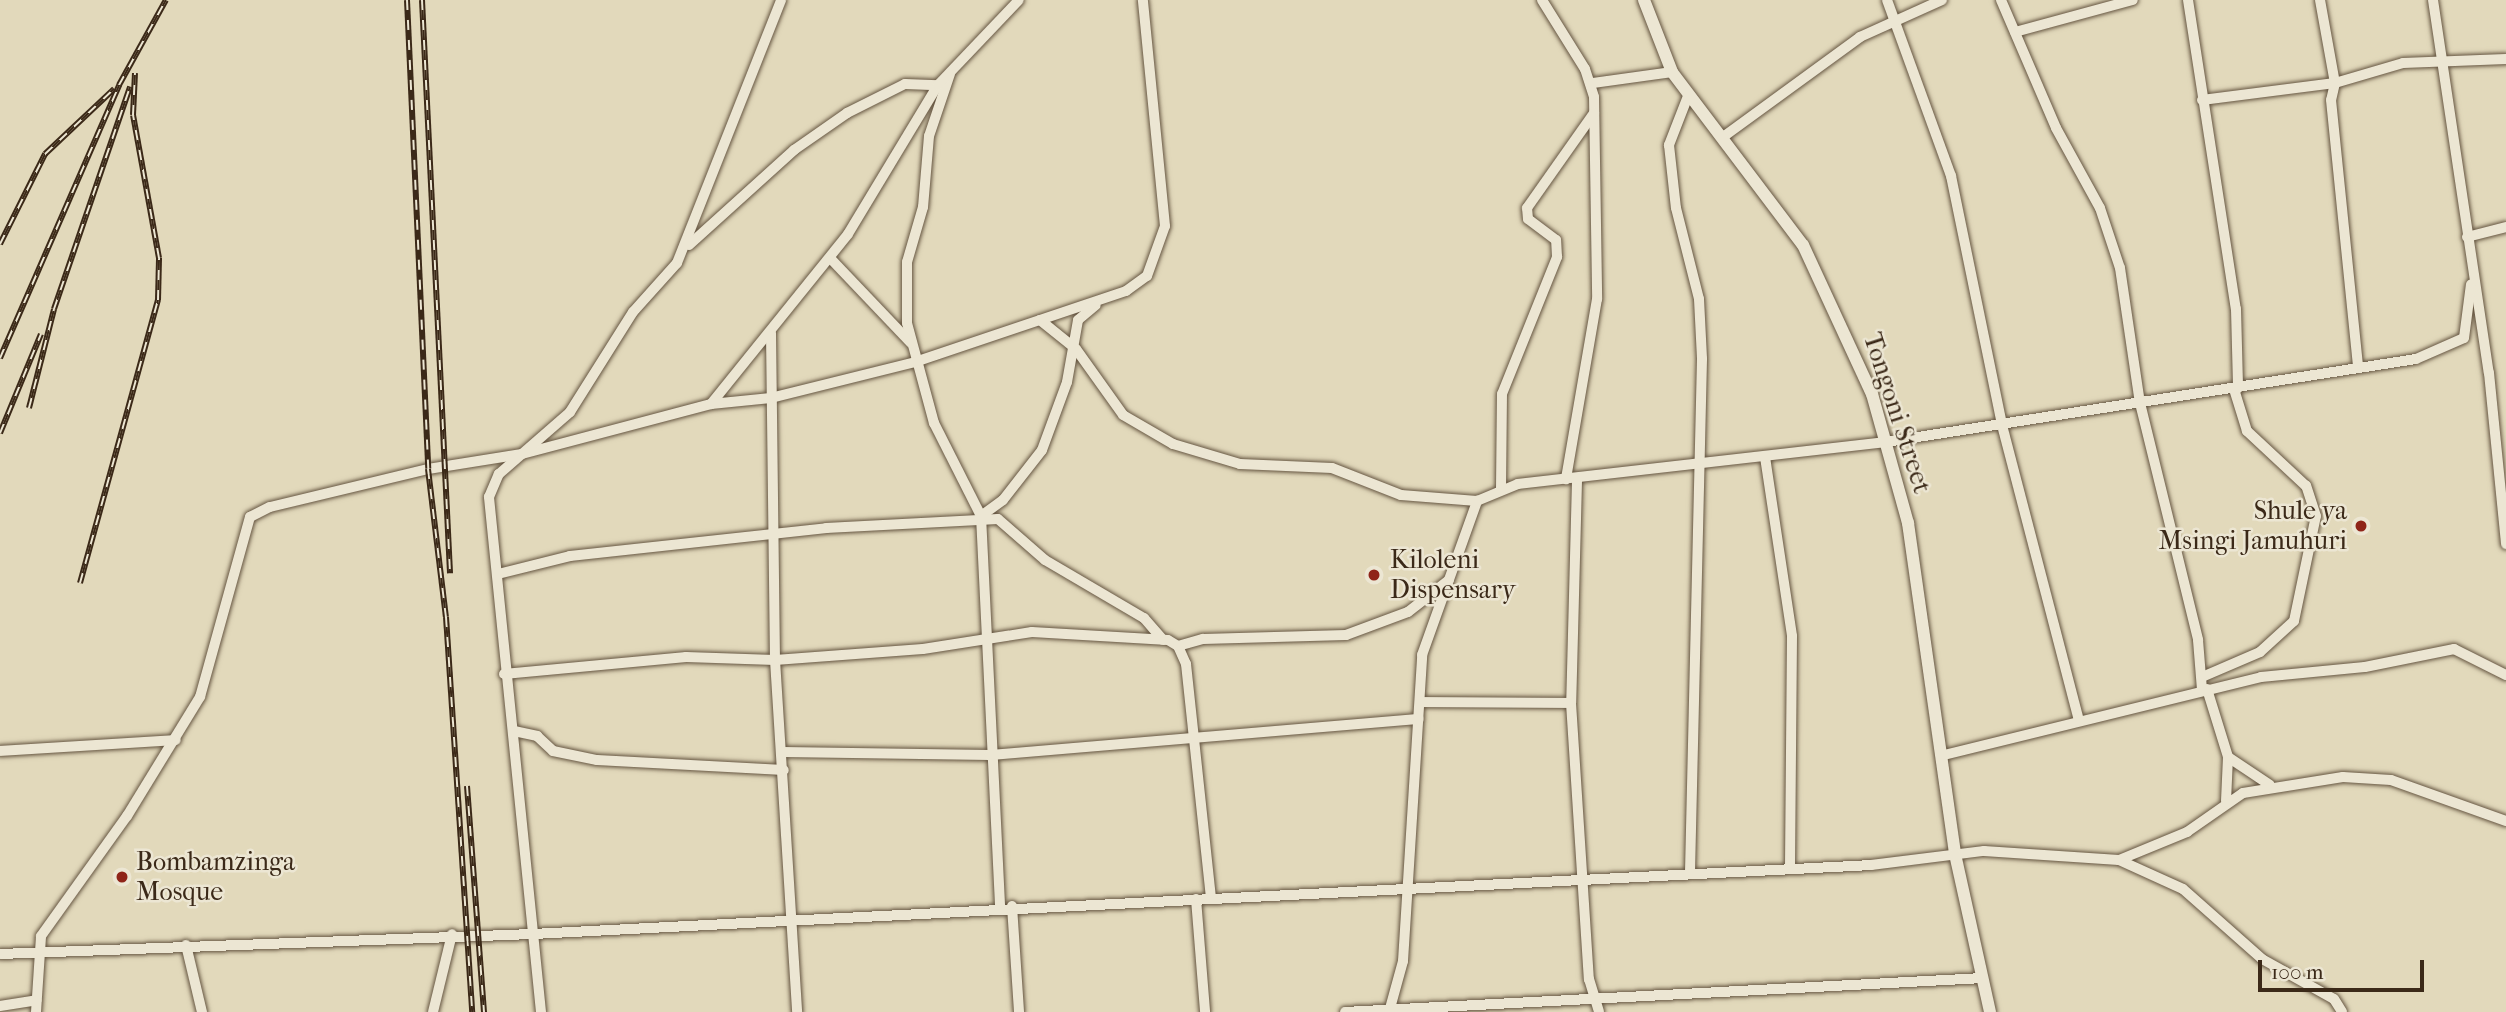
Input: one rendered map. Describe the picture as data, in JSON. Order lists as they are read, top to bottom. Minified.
{"streets":{"street":["Tongoni Street"]},"places":["Shule ya Msingi Jamuhuri","Kiloleni Dispensary","Bombamzinga Mosque"],"scale_bar":"100 m"}
